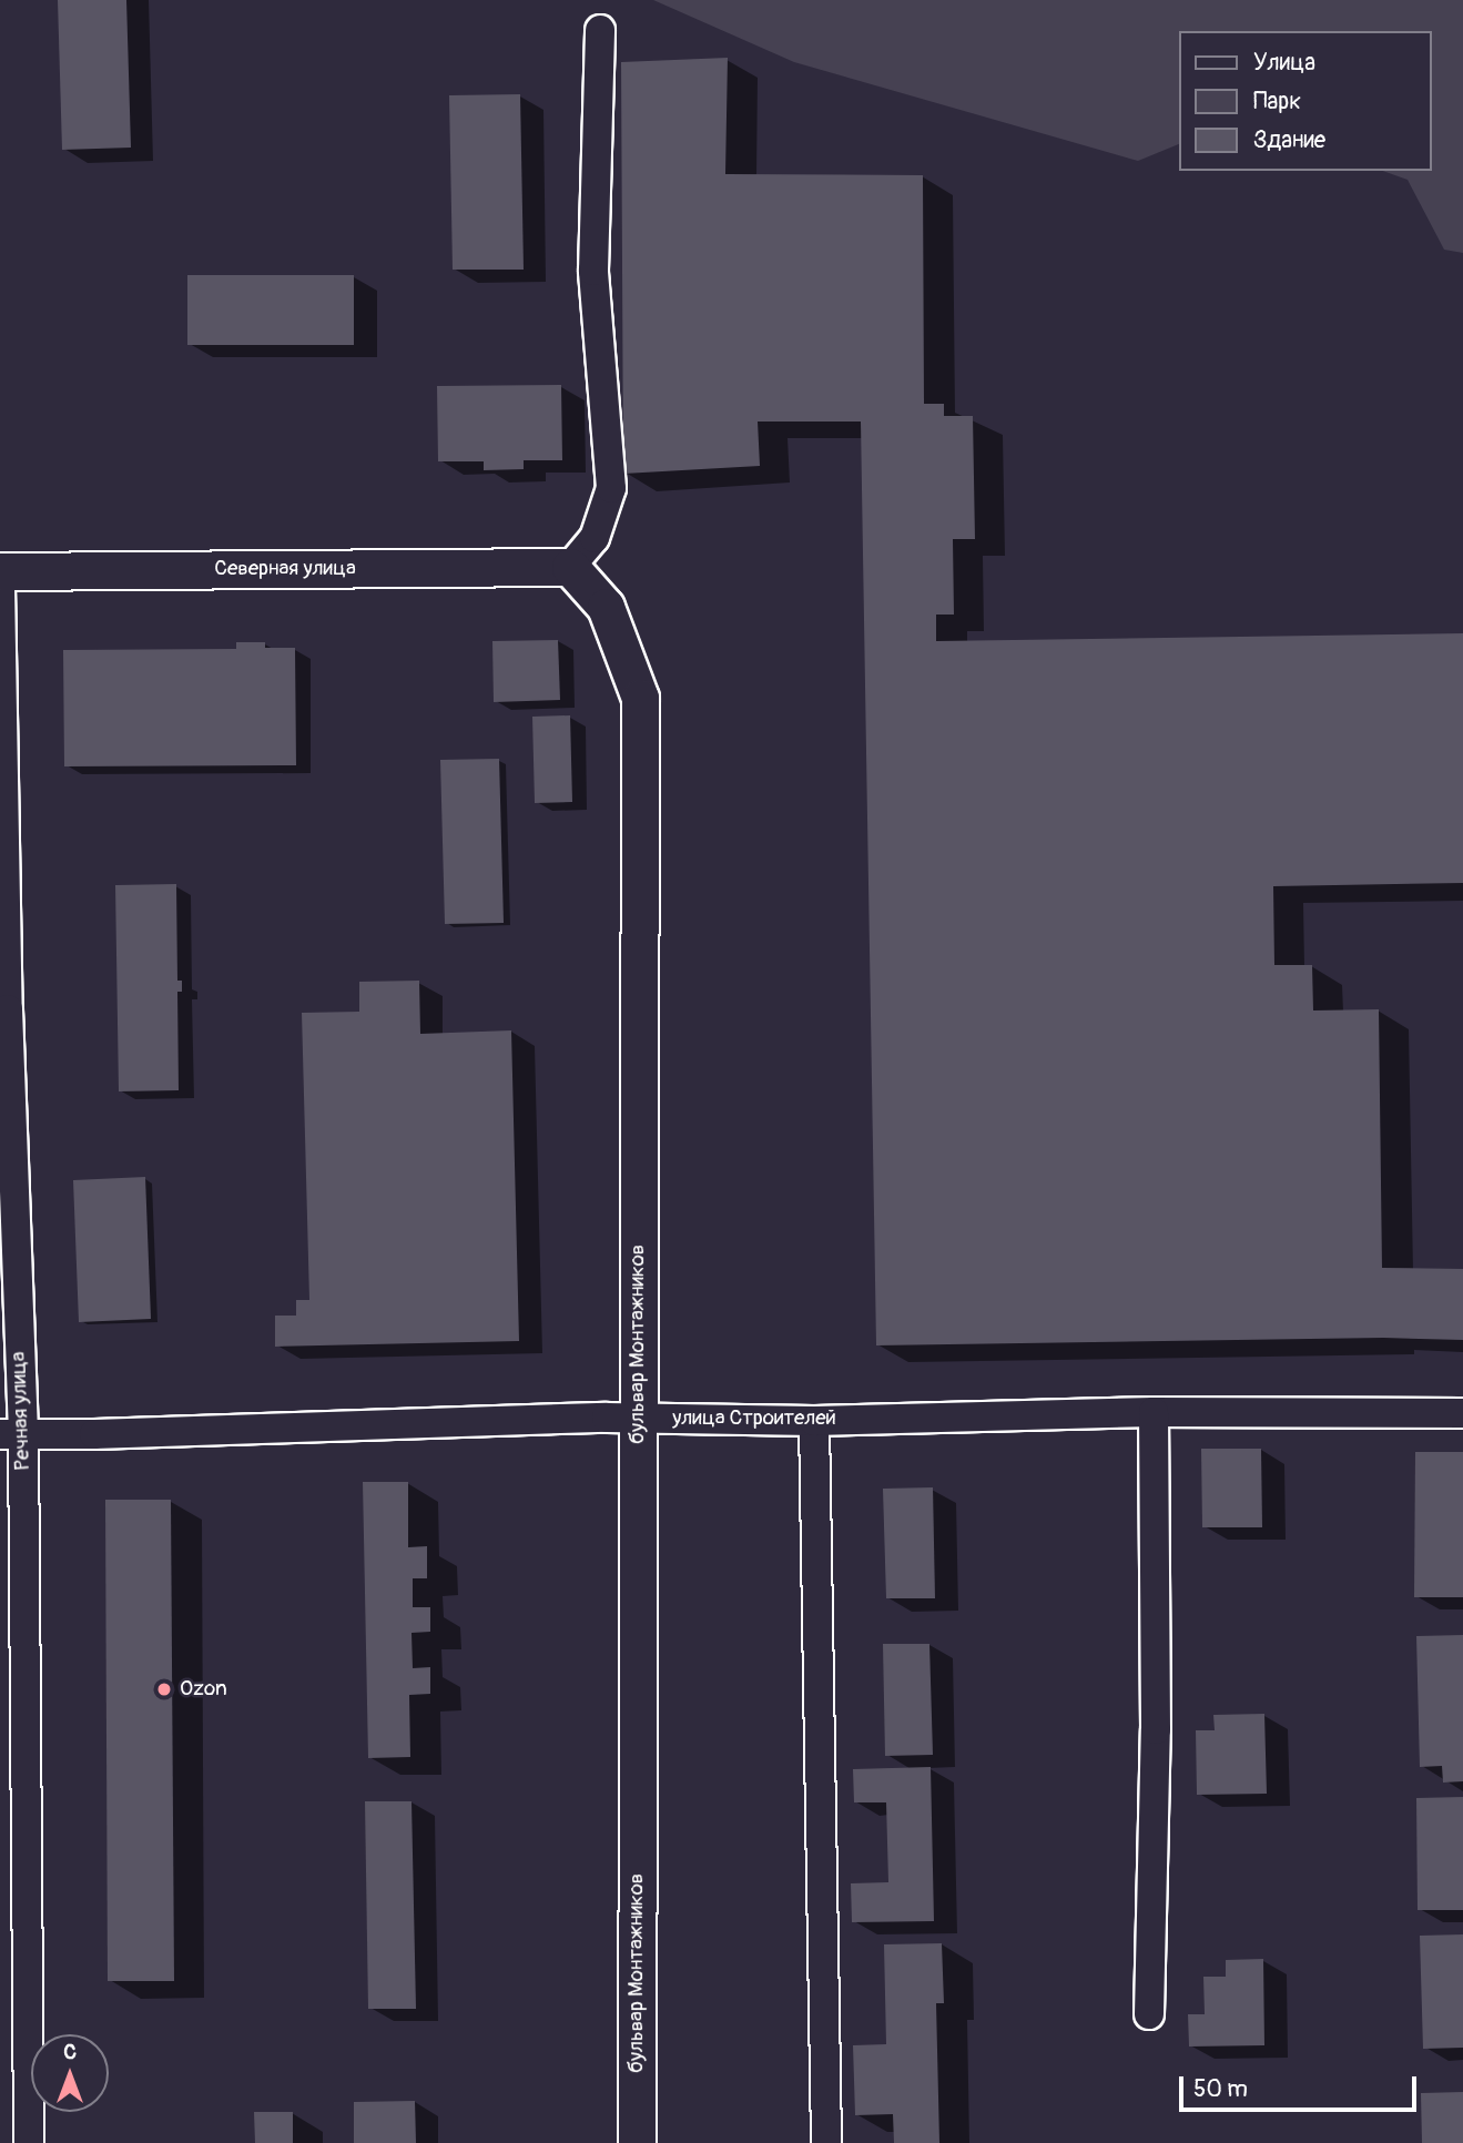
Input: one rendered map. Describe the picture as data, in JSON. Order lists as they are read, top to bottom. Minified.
{"streets":{"street":["Северная улица","бульвар Монтажников","Речная улица","улица Строителей"]},"crossings":[["Северная улица","бульвар Монтажников"],["бульвар Монтажников","улица Строителей"],["Речная улица","улица Строителей"]],"places":["Ozon"],"legend":["Улица","Парк","Здание"],"scale_bar":"50 m","north":"top"}
